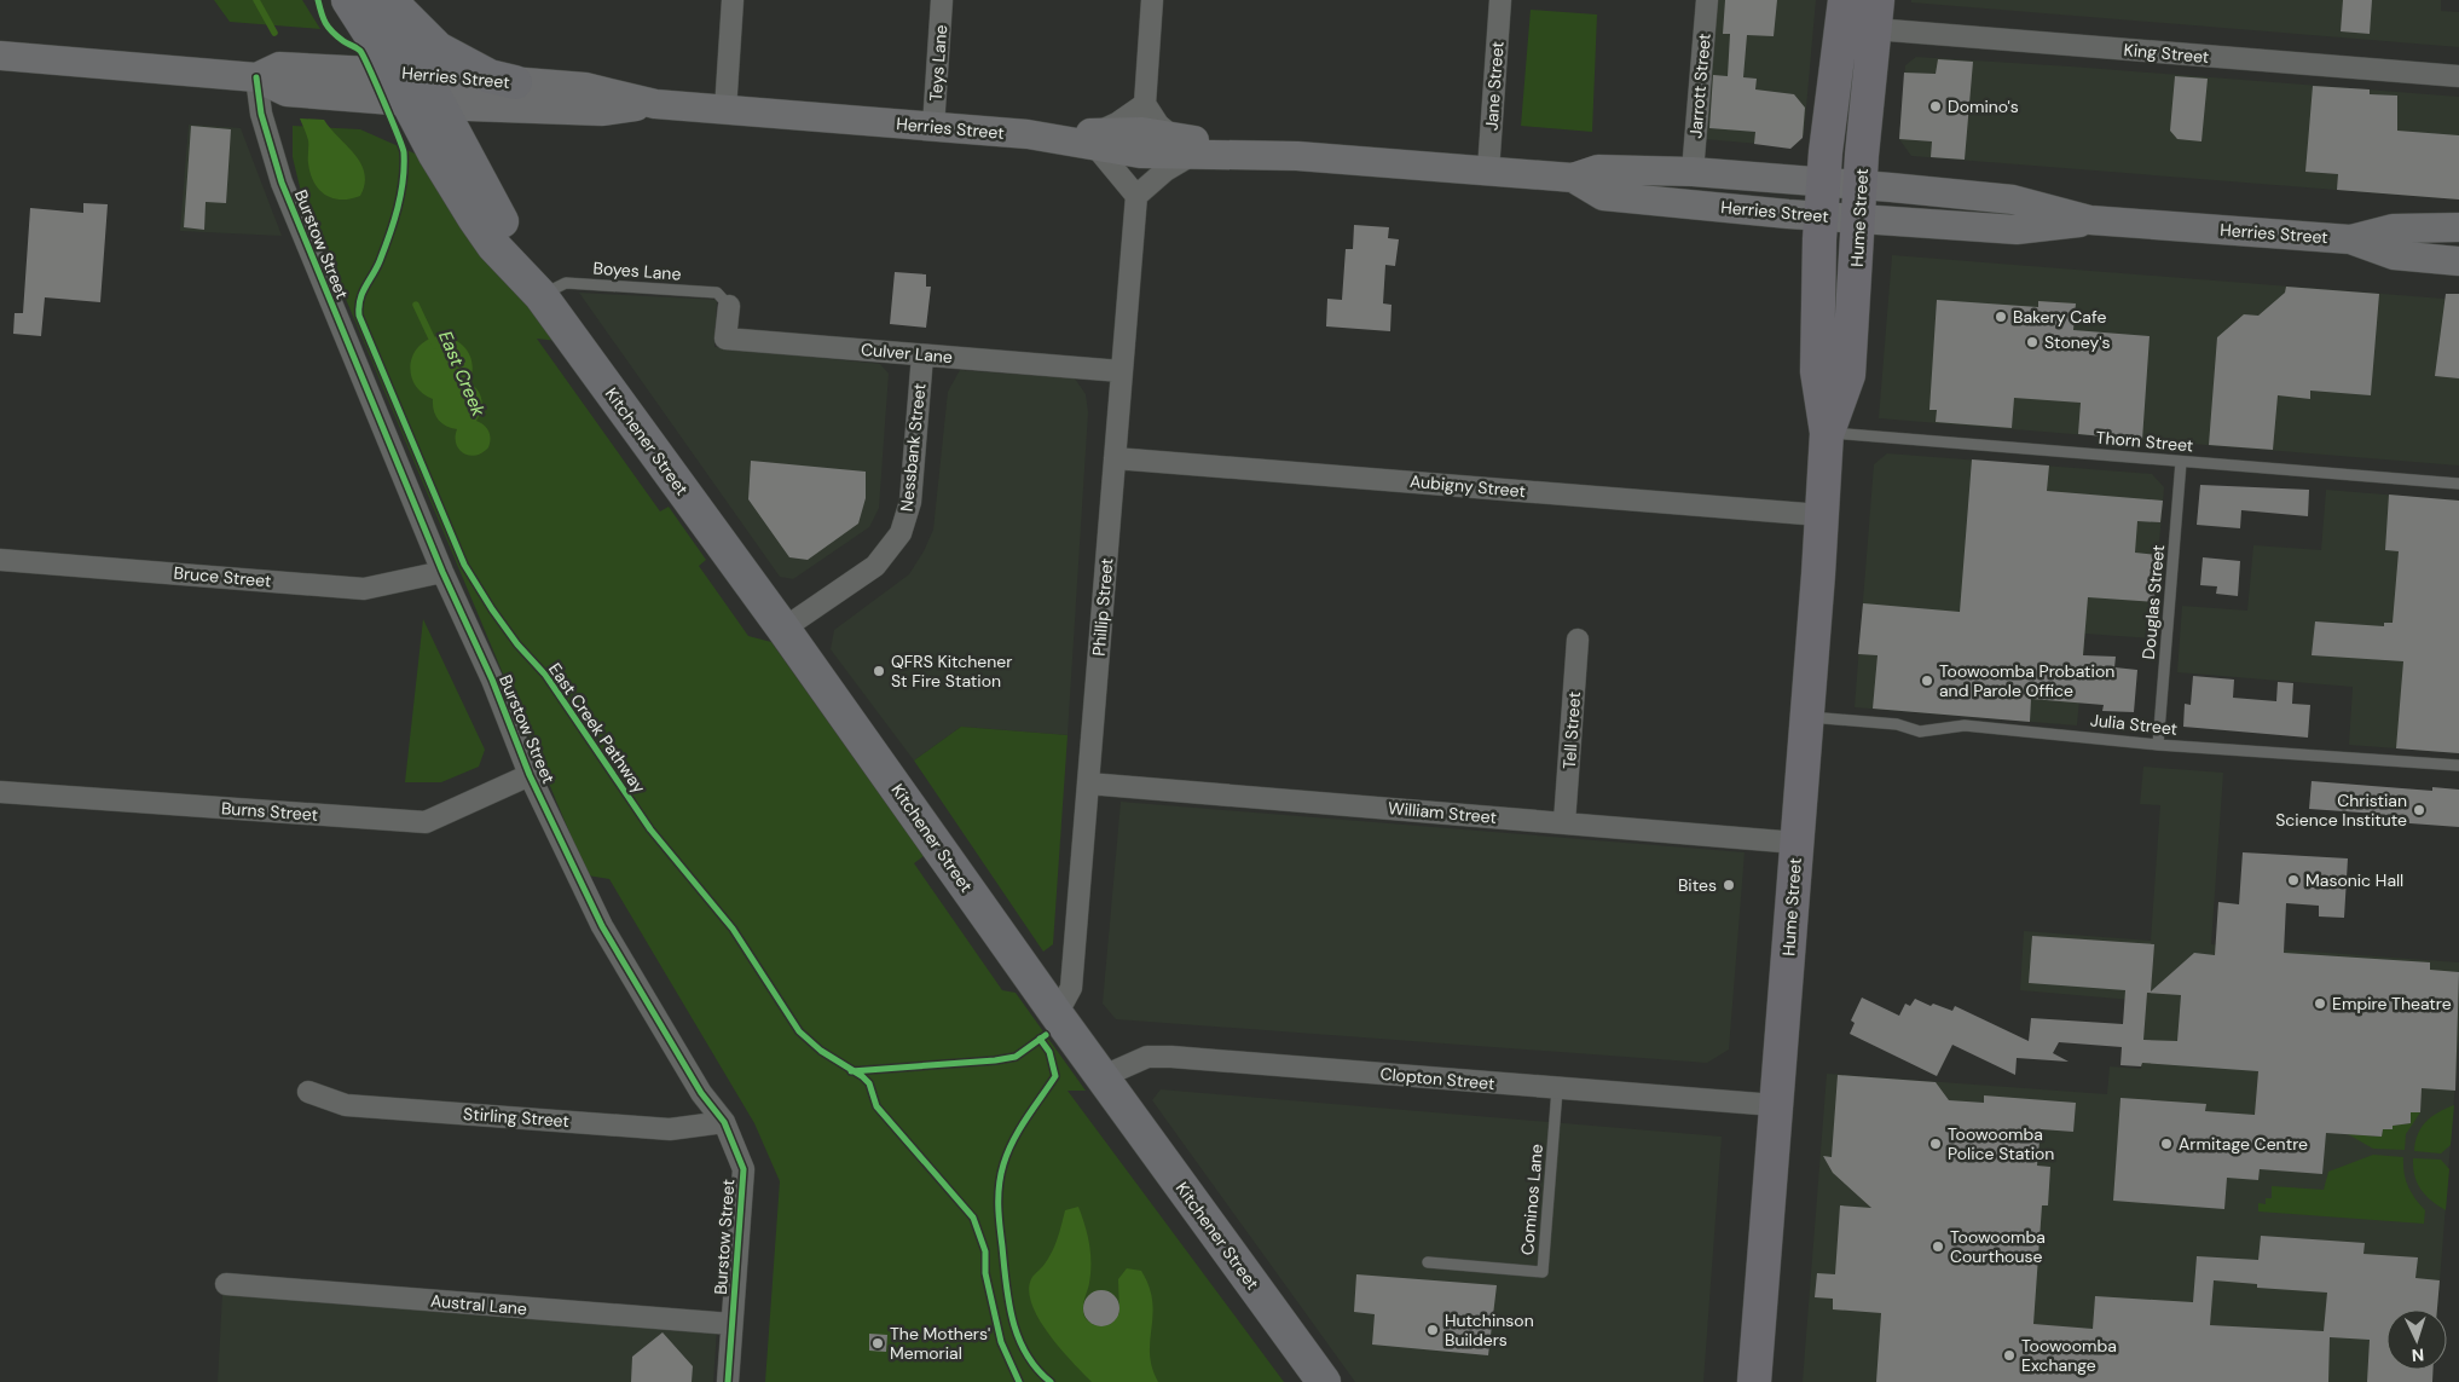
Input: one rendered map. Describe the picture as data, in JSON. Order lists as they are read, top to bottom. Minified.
{"streets":{"highway":["Hume Street"],"main road":["Herries Street","Kitchener Street"],"street":["King Street","Teys Lane","Jane Street","Jarrott Street","Burstow Street","Culver Lane","Nessbank Street","Aubigny Street","Bruce Street","Phillip Street","Tell Street","Burns Street","William Street","Clopton Street","Stirling Street","Austral Lane"],"lane":["Boyes Lane","Thorn Street","Douglas Street","Julia Street","Cominos Lane"],"cycle path":["East Creek Pathway"]},"crossings":[["King Street","Hume Street"],["Teys Lane","Herries Street"],["Herries Street","Jane Street"],["Herries Street","Jarrott Street"],["Herries Street","Hume Street"],["Herries Street","Burstow Street"],["Herries Street","Kitchener Street"],["Hume Street","Thorn Street"],["Hume Street","Aubigny Street"],["Hume Street","Julia Street"],["Hume Street","William Street"],["Hume Street","Clopton Street"],["Burstow Street","Bruce Street"],["Burstow Street","Burns Street"],["Burstow Street","Stirling Street"],["Burstow Street","Austral Lane"],["Boyes Lane","Culver Lane"],["Boyes Lane","Kitchener Street"],["Culver Lane","Nessbank Street"],["Culver Lane","Phillip Street"],["Kitchener Street","Nessbank Street"],["Kitchener Street","Phillip Street"],["Kitchener Street","Clopton Street"],["Thorn Street","Douglas Street"],["Aubigny Street","Phillip Street"],["Douglas Street","Julia Street"],["Phillip Street","William Street"],["Tell Street","William Street"],["Clopton Street","Cominos Lane"]],"water":["East Creek"],"places":["Domino's","Bakery Cafe","Stoney's","QFRS Kitchener St Fire Station","Toowoomba Probation and Parole Office","Christian Science Institute","Masonic Hall","Bites","Empire Theatre","Toowoomba Police Station","Armitage Centre","Toowoomba Courthouse","Hutchinson Builders","The Mothers' Memorial","Toowoomba Exchange"],"north":"bottom"}
